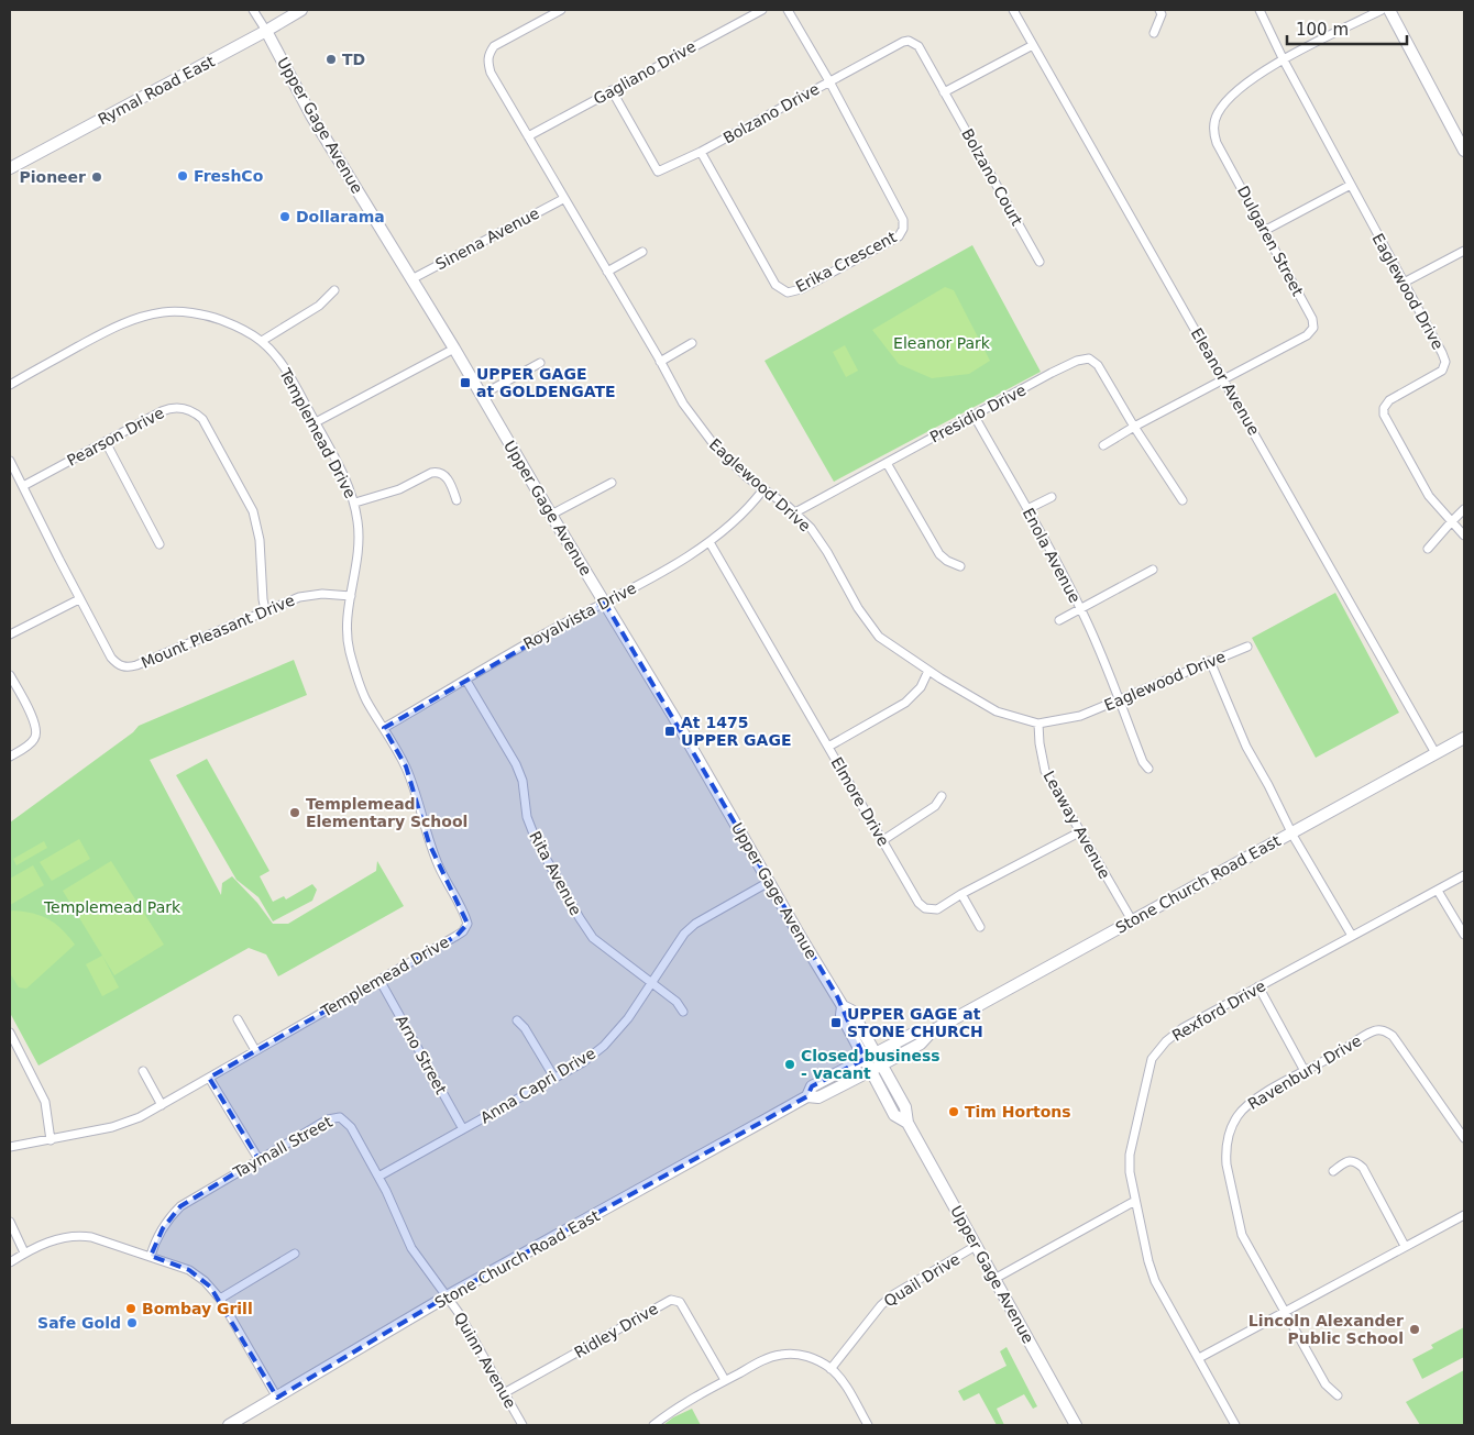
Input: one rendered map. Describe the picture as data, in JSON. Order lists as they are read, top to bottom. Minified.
{"streets":{"main road":["Rymal Road East","Upper Gage Avenue","Stone Church Road East"],"street":["Gagliano Drive","Bolzano Drive","Bolzano Court","Sinena Avenue","Dulgaren Street","Erika Crescent","Eaglewood Drive","Eleanor Avenue","Presidio Drive","Templemead Drive","Pearson Drive","Enola Avenue","Royalvista Drive","Mount Pleasant Drive","Elmore Drive","Leaway Avenue","Rita Avenue","Rexford Drive","Arno Street","Ravenbury Drive","Anna Capri Drive","Taymall Street","Quail Drive","Ridley Drive","Quinn Avenue"]},"crossings":[["Gagliano Drive","Bolzano Drive"],["Gagliano Drive","Eaglewood Drive"],["Rymal Road East","Upper Gage Avenue"],["Bolzano Drive","Bolzano Court"],["Bolzano Drive","Erika Crescent"],["Upper Gage Avenue","Sinena Avenue"],["Upper Gage Avenue","Royalvista Drive"],["Upper Gage Avenue","Stone Church Road East"],["Upper Gage Avenue","Anna Capri Drive"],["Upper Gage Avenue","Quail Drive"],["Sinena Avenue","Eaglewood Drive"],["Dulgaren Street","Eaglewood Drive"],["Dulgaren Street","Eleanor Avenue"],["Dulgaren Street","Presidio Drive"],["Eaglewood Drive","Presidio Drive"],["Eaglewood Drive","Enola Avenue"],["Eaglewood Drive","Royalvista Drive"],["Eaglewood Drive","Leaway Avenue"],["Eleanor Avenue","Stone Church Road East"],["Presidio Drive","Enola Avenue"],["Templemead Drive","Royalvista Drive"],["Templemead Drive","Mount Pleasant Drive"],["Templemead Drive","Arno Street"],["Pearson Drive","Mount Pleasant Drive"],["Royalvista Drive","Elmore Drive"],["Royalvista Drive","Rita Avenue"],["Elmore Drive","Leaway Avenue"],["Leaway Avenue","Stone Church Road East"],["Rita Avenue","Anna Capri Drive"],["Stone Church Road East","Taymall Street"],["Stone Church Road East","Quinn Avenue"],["Arno Street","Anna Capri Drive"],["Anna Capri Drive","Taymall Street"],["Taymall Street","Quinn Avenue"],["Ridley Drive","Quinn Avenue"]],"parks":["Eleanor Park","Templemead Park"],"places":{"other":["TD","FreshCo","Pioneer","Dollarama","Templemead Elementary School","Closed business - vacant","Tim Hortons","Bombay Grill","Safe Gold","Lincoln Alexander Public School"],"transit":["UPPER GAGE at GOLDENGATE","At 1475 UPPER GAGE","UPPER GAGE at STONE CHURCH"]},"scale_bar":"100 m"}
